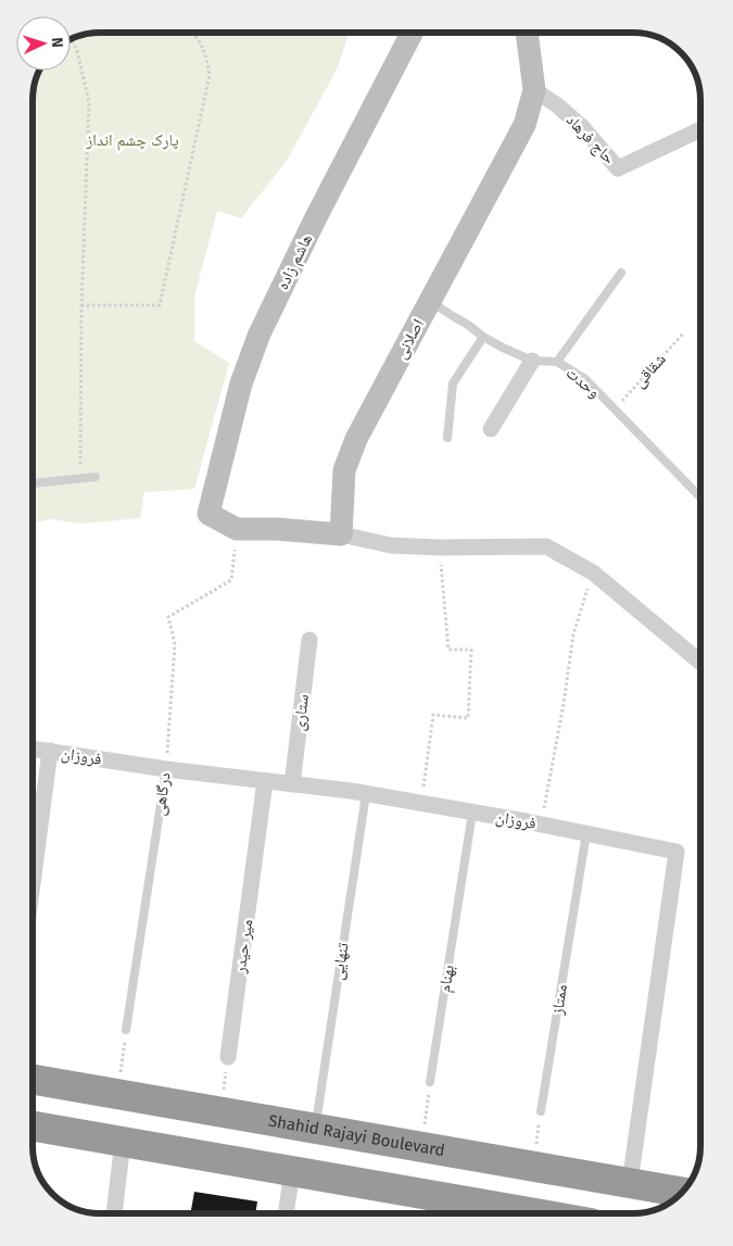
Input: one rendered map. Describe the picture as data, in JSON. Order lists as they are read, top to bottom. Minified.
{"streets":{"highway":["Shahid Rajayi Boulevard"],"street":["حاج فرهاد","هاشم زاده","اصلانی","ستاری","فروزان","میر حیدر"],"lane":["وحدت","درگاهی","تنهایی","بهنام","ممتاز"],"path":["شقاقی"]},"crossings":[["حاج فرهاد","اصلانی"],["هاشم زاده","درگاهی"],["اصلانی","وحدت"],["شقاقی","وحدت"],["ستاری","فروزان"],["فروزان","درگاهی"],["فروزان","میر حیدر"],["فروزان","تنهایی"],["فروزان","بهنام"],["فروزان","ممتاز"],["فروزان","Shahid Rajayi Boulevard"],["تنهایی","Shahid Rajayi Boulevard"]],"parks":["پارک چشم انداز"],"north":"right"}
